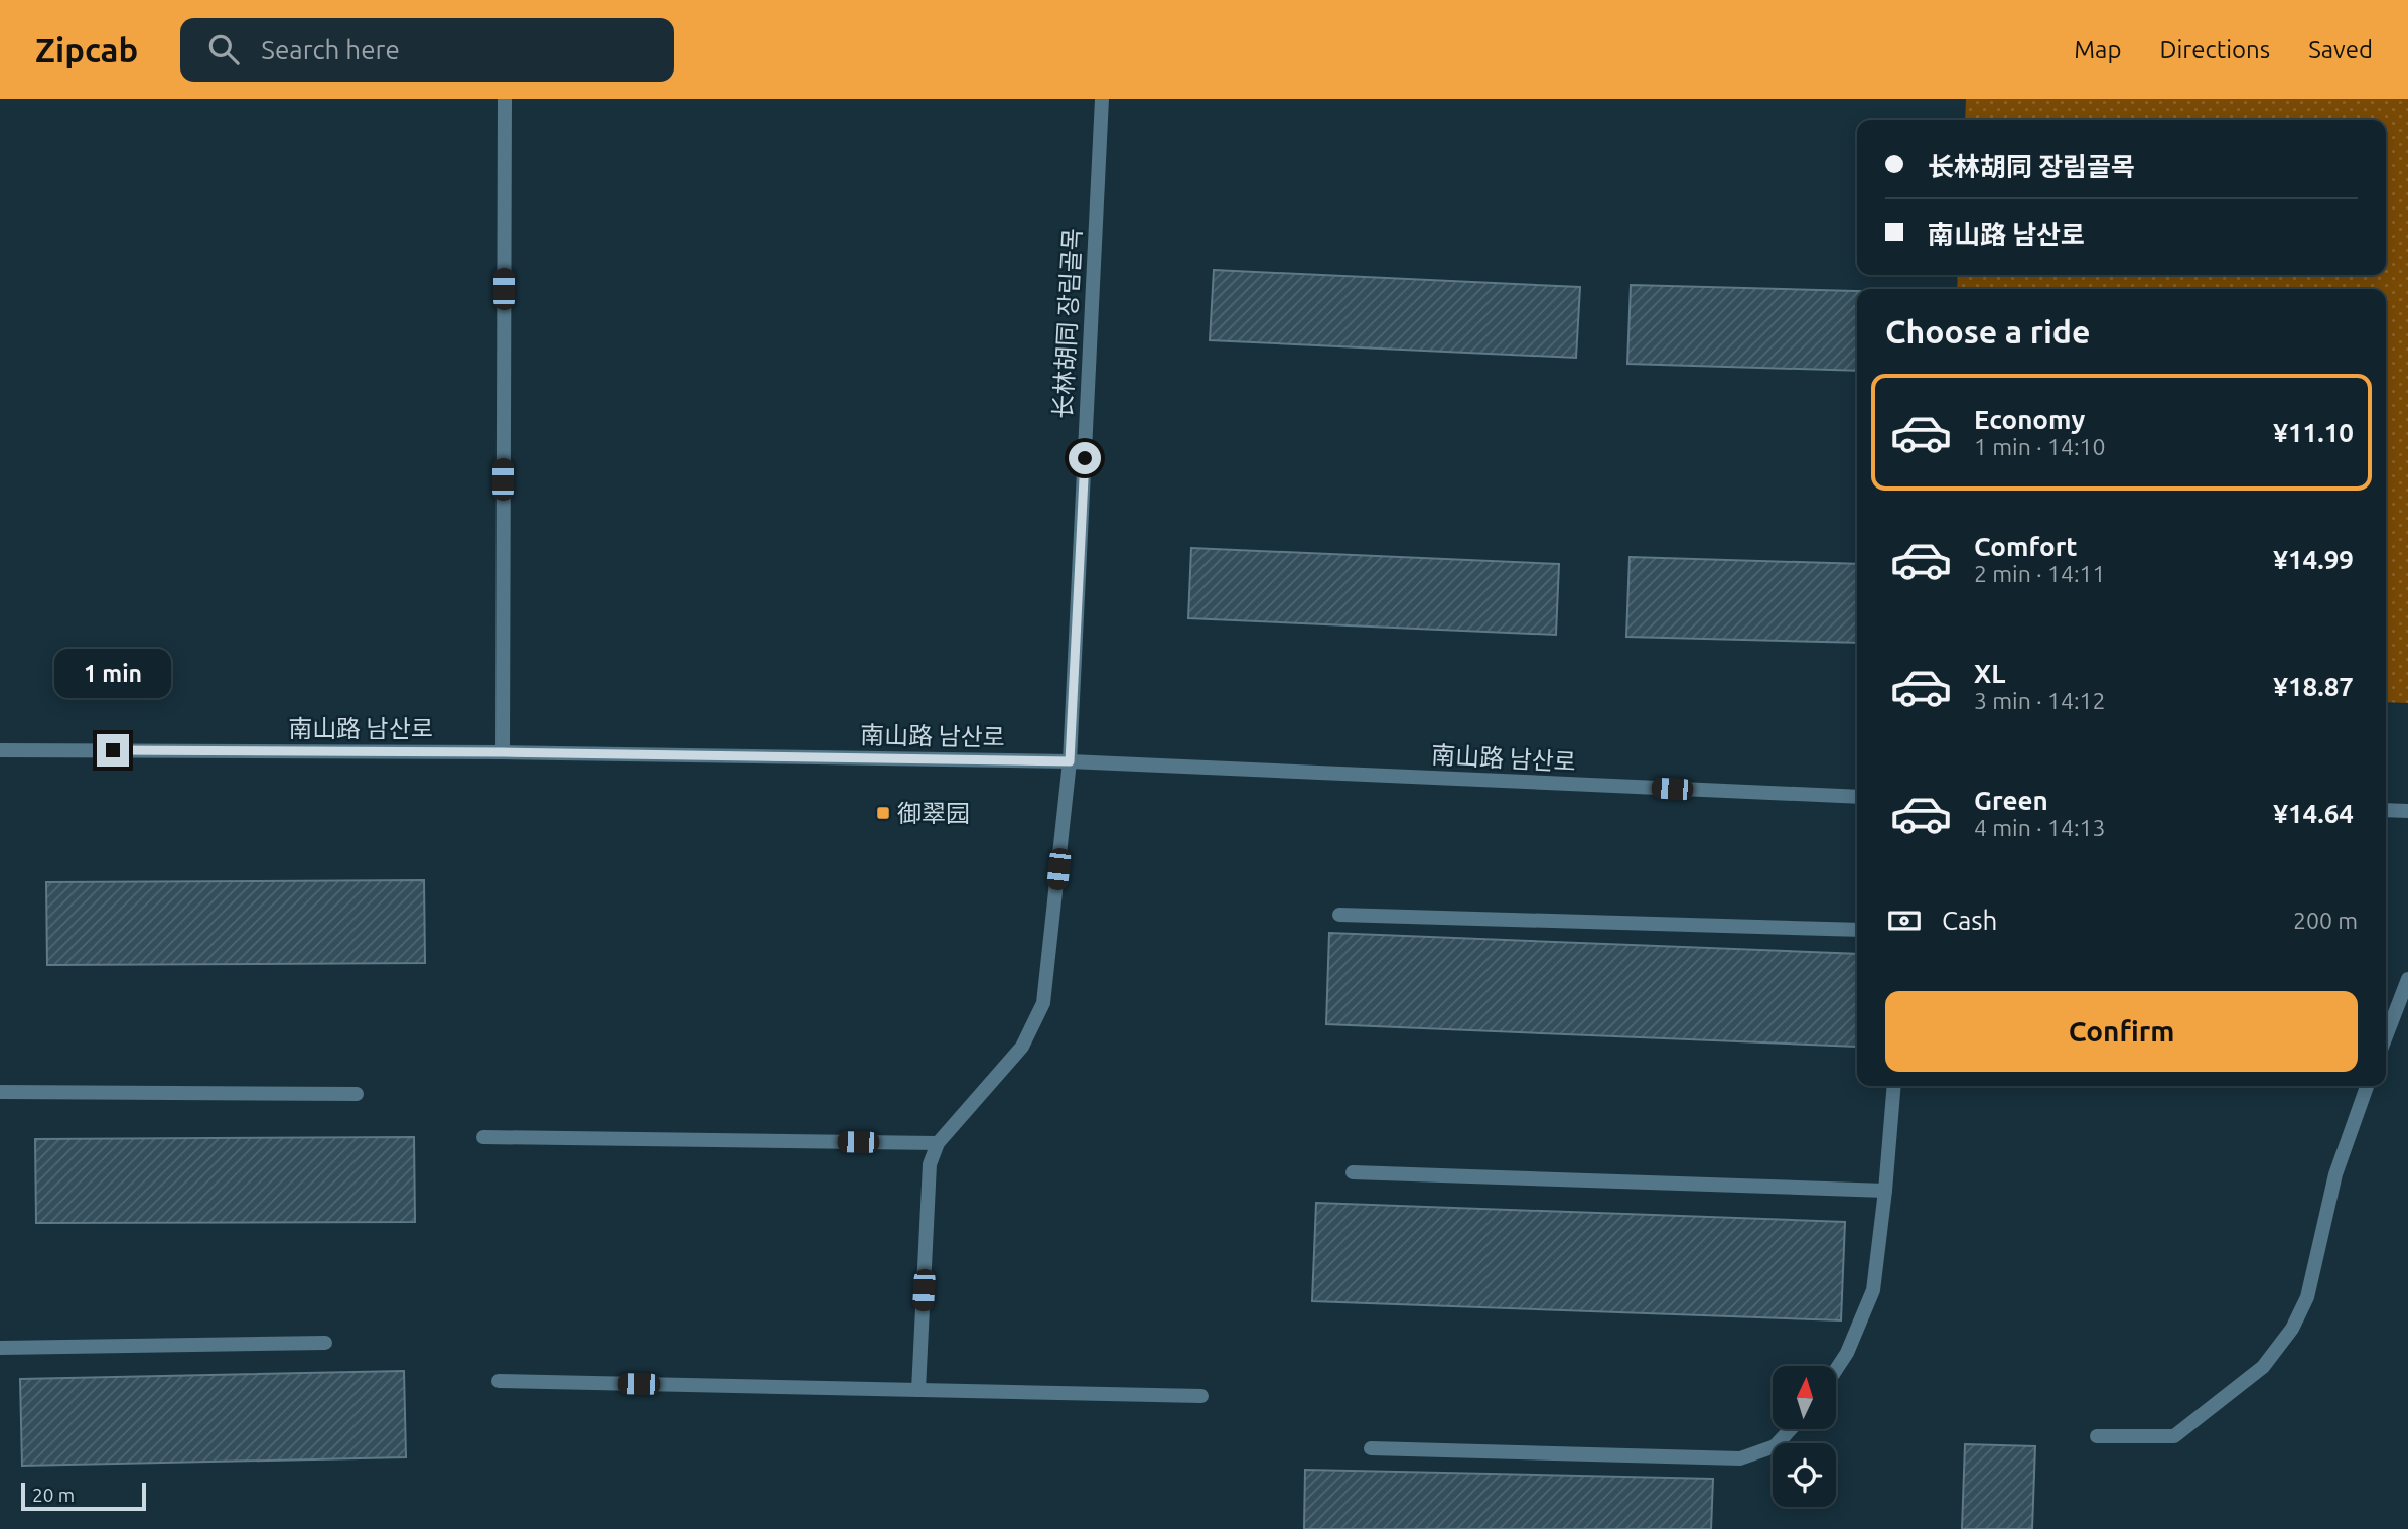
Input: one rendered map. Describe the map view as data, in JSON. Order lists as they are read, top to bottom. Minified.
{"streets":{"street":["长林胡同 장림골목","南山路 남산로"]},"crossings":[["长林胡同 장림골목","南山路 남산로"]],"places":{"transit":["御翠园"]},"scale_bar":"20 m","north":"top","page":{"header":"Zipcab","search":"Search here","nav":["Map","Directions","Saved"],"banner":["长林胡同 장림골목","南山路 남산로"],"heading":"Choose a ride","list":[{"name":"Economy","note":"1 min · 14:10","value":"¥11.10"},{"name":"Comfort","note":"2 min · 14:11","value":"¥14.99"},{"name":"XL","note":"3 min · 14:12","value":"¥18.87"},{"name":"Green","note":"4 min · 14:13","value":"¥14.64"}],"bubble":"1 min","pay":["Cash","200 m"],"buttons":"Confirm","scale":"20 m"}}
